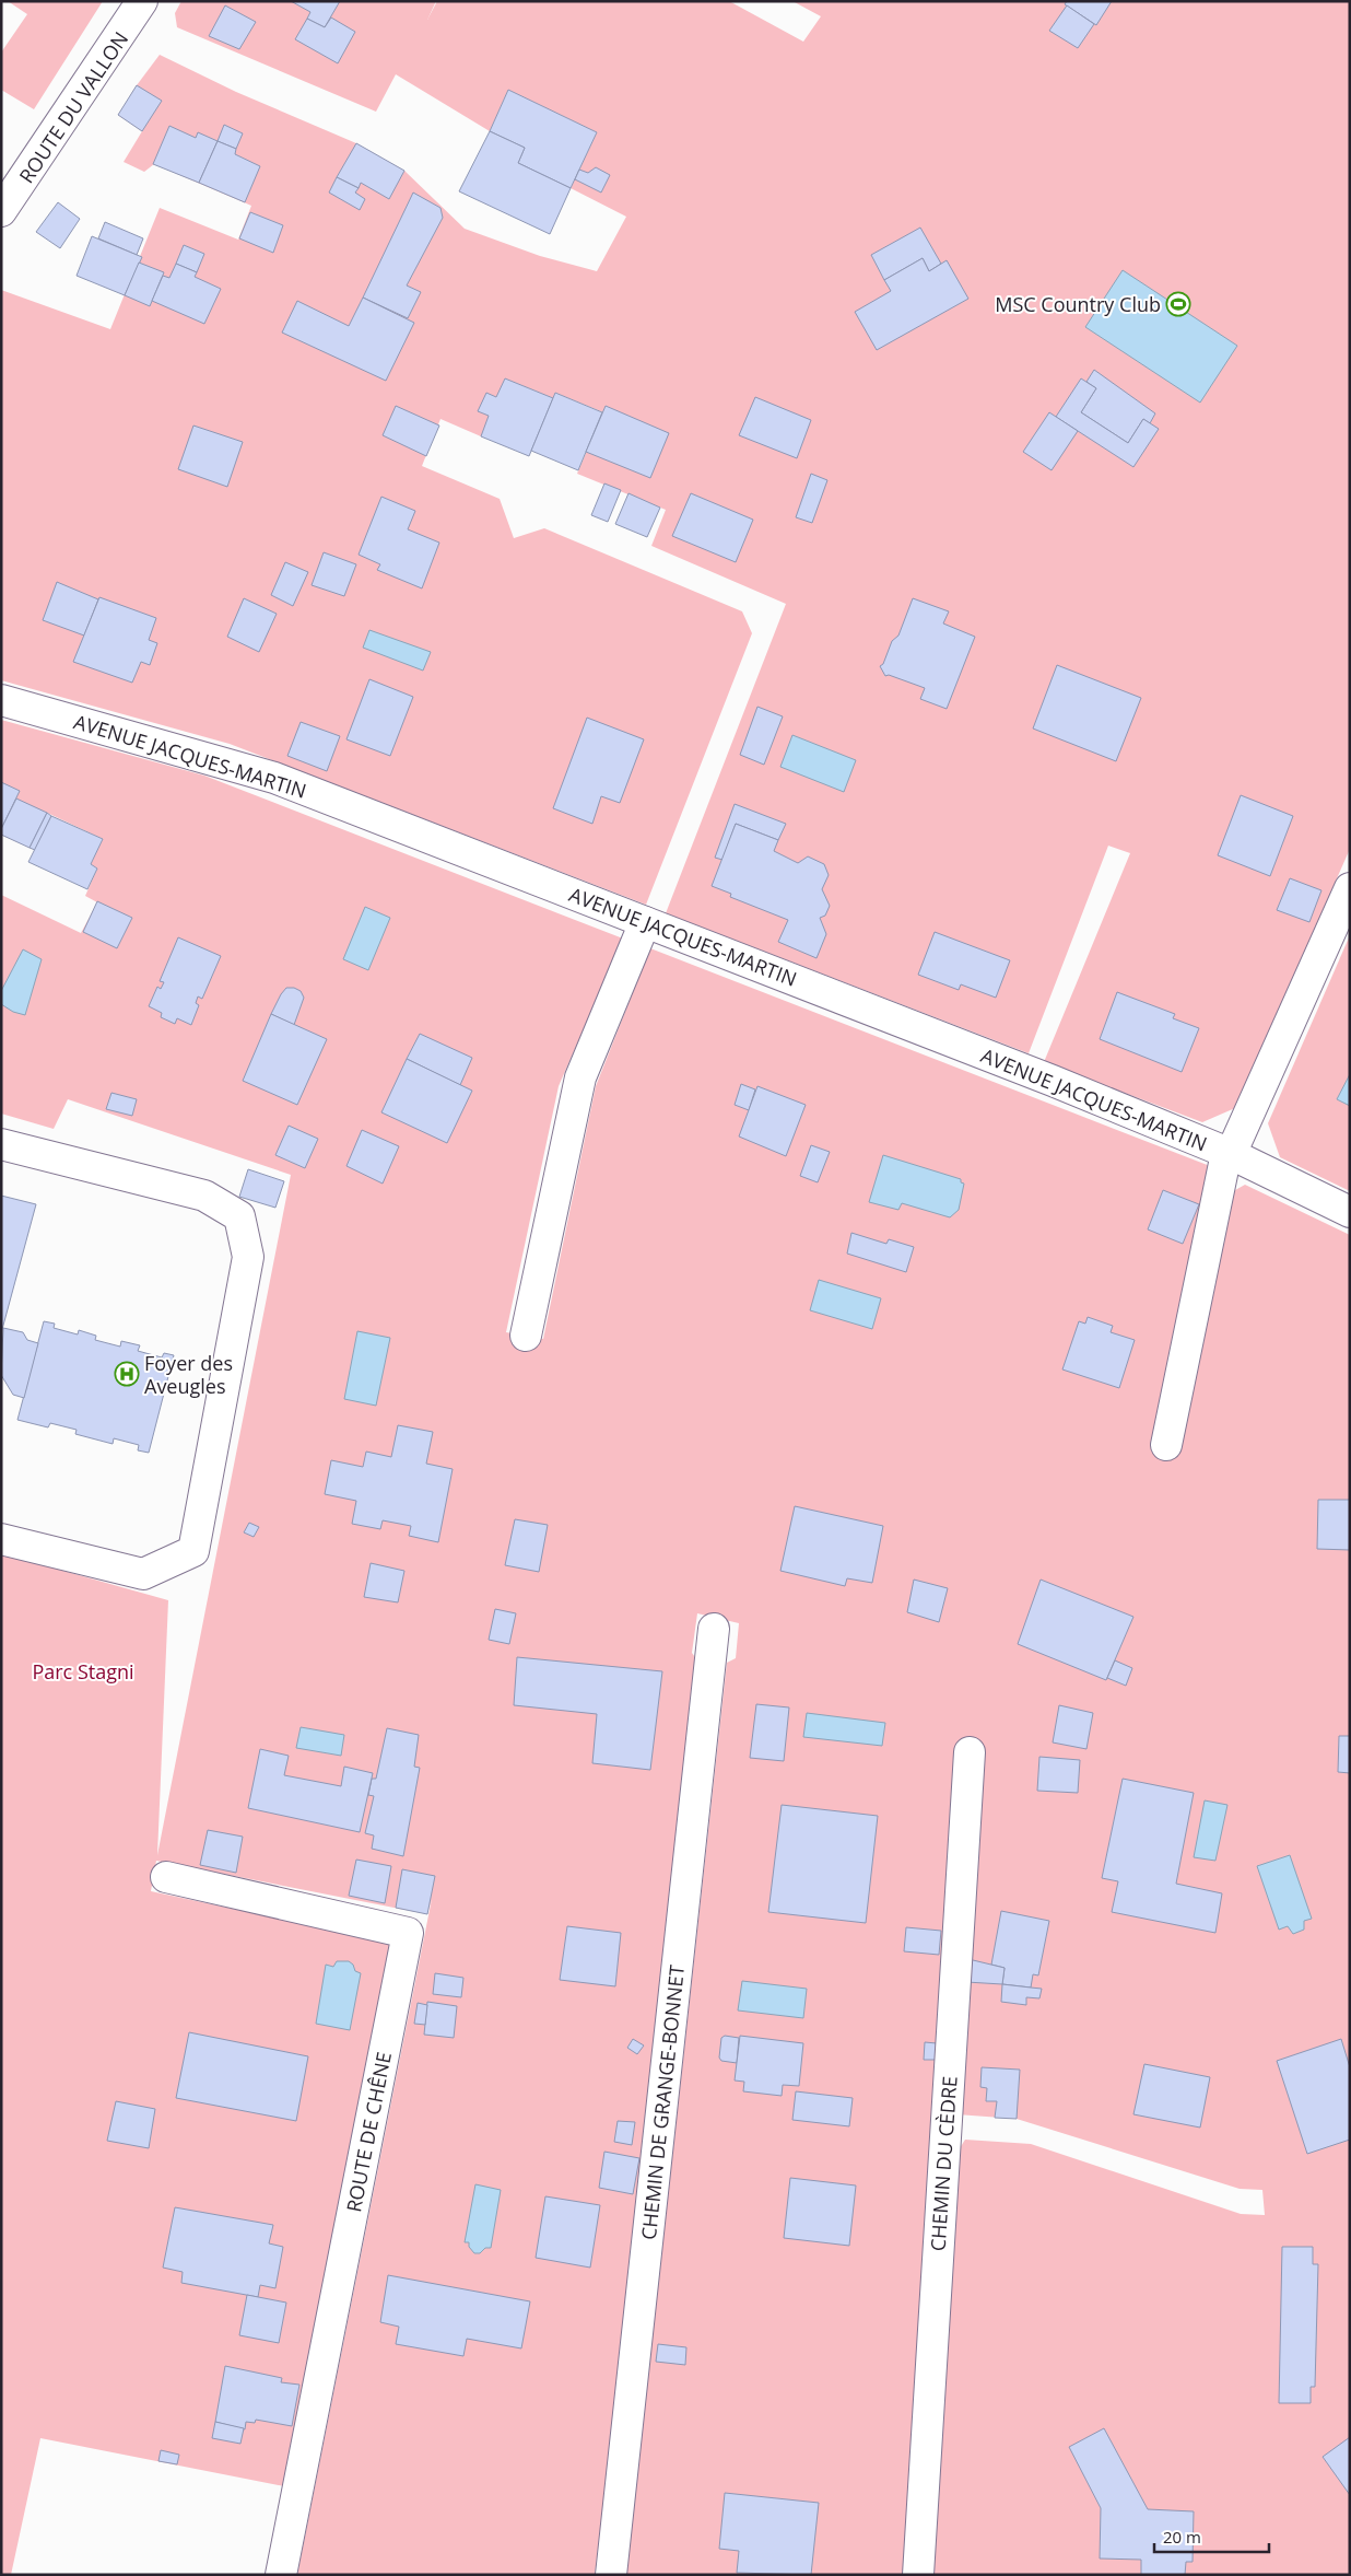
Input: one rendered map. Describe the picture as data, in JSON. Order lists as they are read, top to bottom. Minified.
{"streets":{"street":["ROUTE DU VALLON","AVENUE JACQUES-MARTIN","CHEMIN DE GRANGE-BONNET","ROUTE DE CHÊNE","CHEMIN DU CÈDRE"]},"parks":["Parc Stagni"],"places":{"sports":["MSC Country Club"],"hospital":["Foyer des Aveugles"]},"scale_bar":"20 m"}
